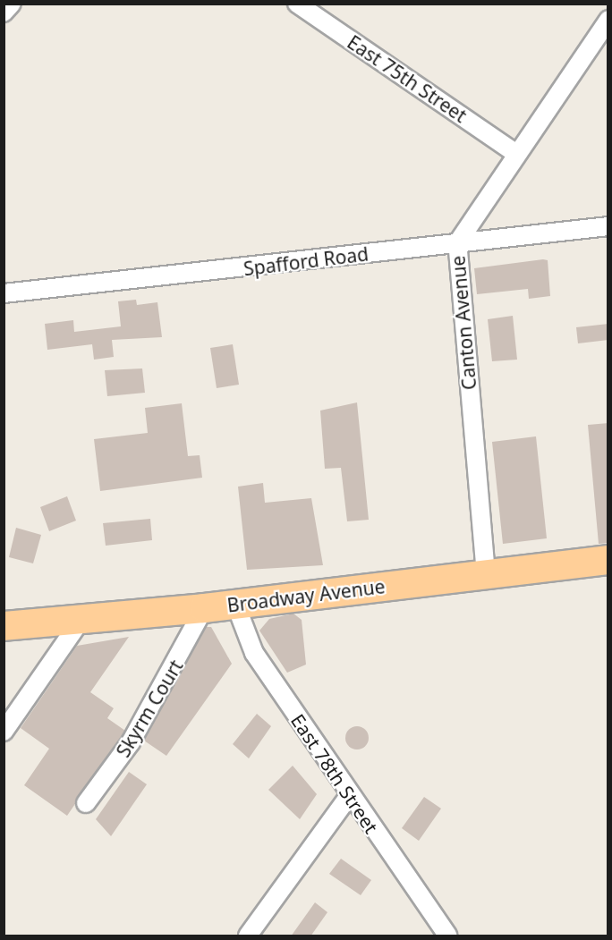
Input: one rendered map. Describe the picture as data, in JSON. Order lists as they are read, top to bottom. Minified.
{"streets":{"main road":["Broadway Avenue"],"street":["East 75th Street","Spafford Road","Canton Avenue","Skyrm Court","East 78th Street"]},"crossings":[["East 75th Street","Canton Avenue"],["Spafford Road","Canton Avenue"],["Canton Avenue","Broadway Avenue"],["Broadway Avenue","Skyrm Court"],["Broadway Avenue","East 78th Street"]]}
